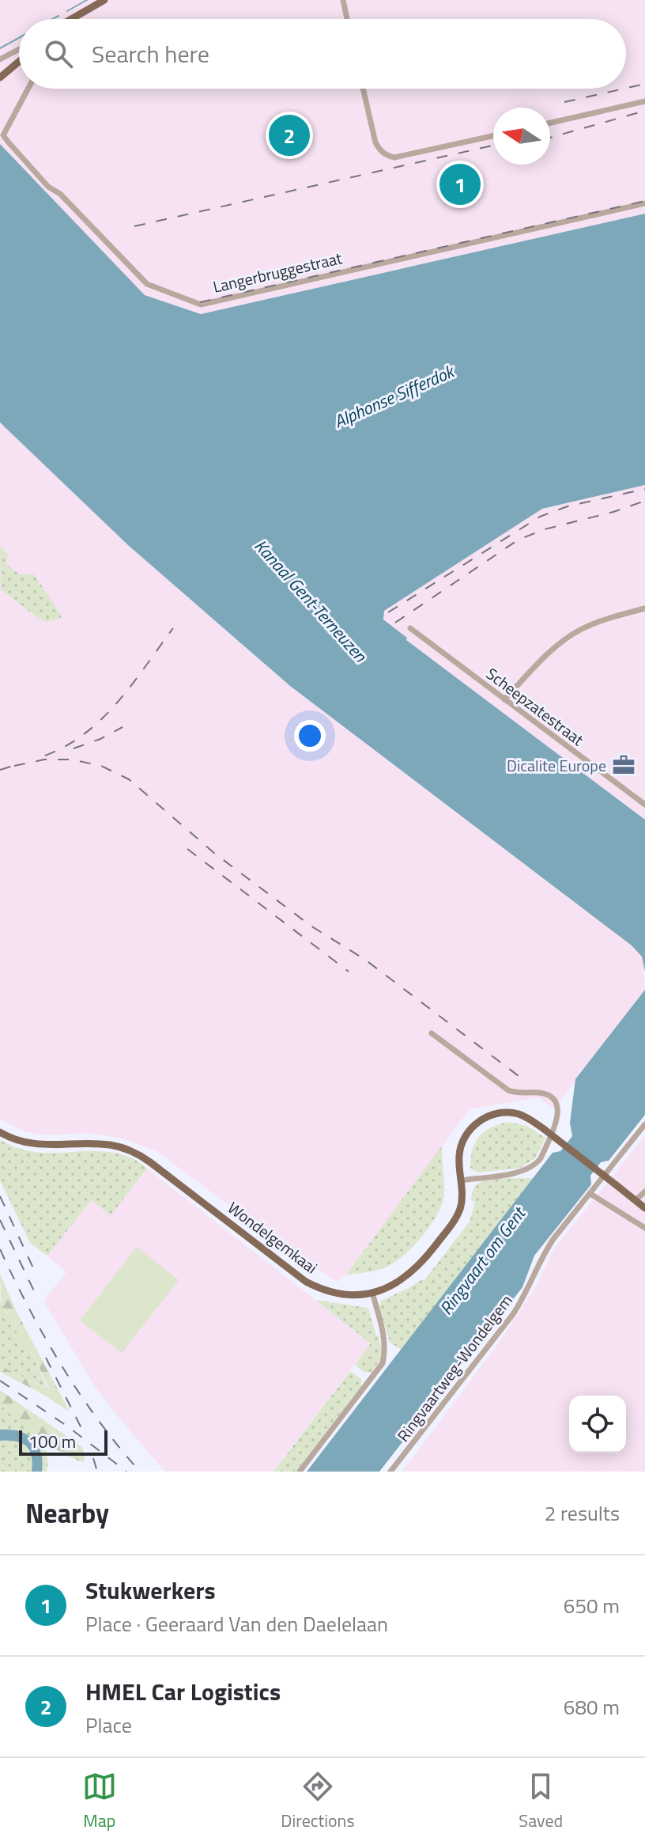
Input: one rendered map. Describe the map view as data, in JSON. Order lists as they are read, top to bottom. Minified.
{"streets":{"main road":["Wondelgemkaai"],"street":["Langerbruggestraat","Scheepzatestraat","Ringvaartweg-Wondelgem"]},"water":["Alphonse Sifferdok","Kanaal Gent-Terneuzen","Ringvaart om Gent"],"places":{"office":["Dicalite Europe"]},"scale_bar":"100 m","north":"left","page":{"search":"Search here","pins":["2","1"],"scale":"100 m","heading":["Nearby","2 results"],"list":[{"mark":"1","name":"Stukwerkers","note":"Place · Geeraard Van den Daelelaan","value":"650 m"},{"mark":"2","name":"HMEL Car Logistics","note":"Place","value":"680 m"}],"nav":["Map","Directions","Saved"]}}
